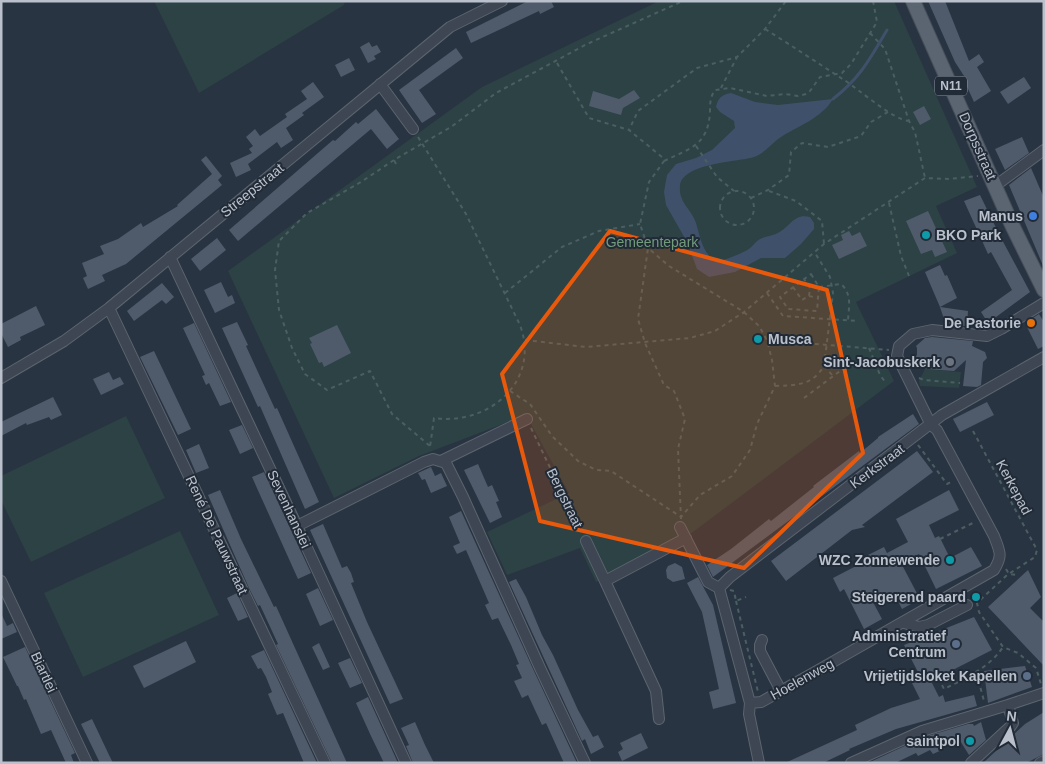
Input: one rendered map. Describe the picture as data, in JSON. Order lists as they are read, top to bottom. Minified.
{"streets":{"main road":["N11","Dorpsstraat"],"street":["Streepstraat","Kerkstraat","Bergstraat","Sevenhanslei","René De Pauwstraat","Biartlei","Hoelenweg"],"path":["Kerkepad"]},"crossings":[["Streepstraat","Sevenhanslei"],["Streepstraat","René De Pauwstraat"],["Kerkstraat","Hoelenweg"]],"parks":["Gemeentepark"],"places":["Manus","BKO Park","De Pastorie","Musca","Sint-Jacobuskerk","WZC Zonnewende","Steigerend paard","Administratief Centrum","Vrijetijdsloket Kapellen","saintpol"],"north":"top"}
